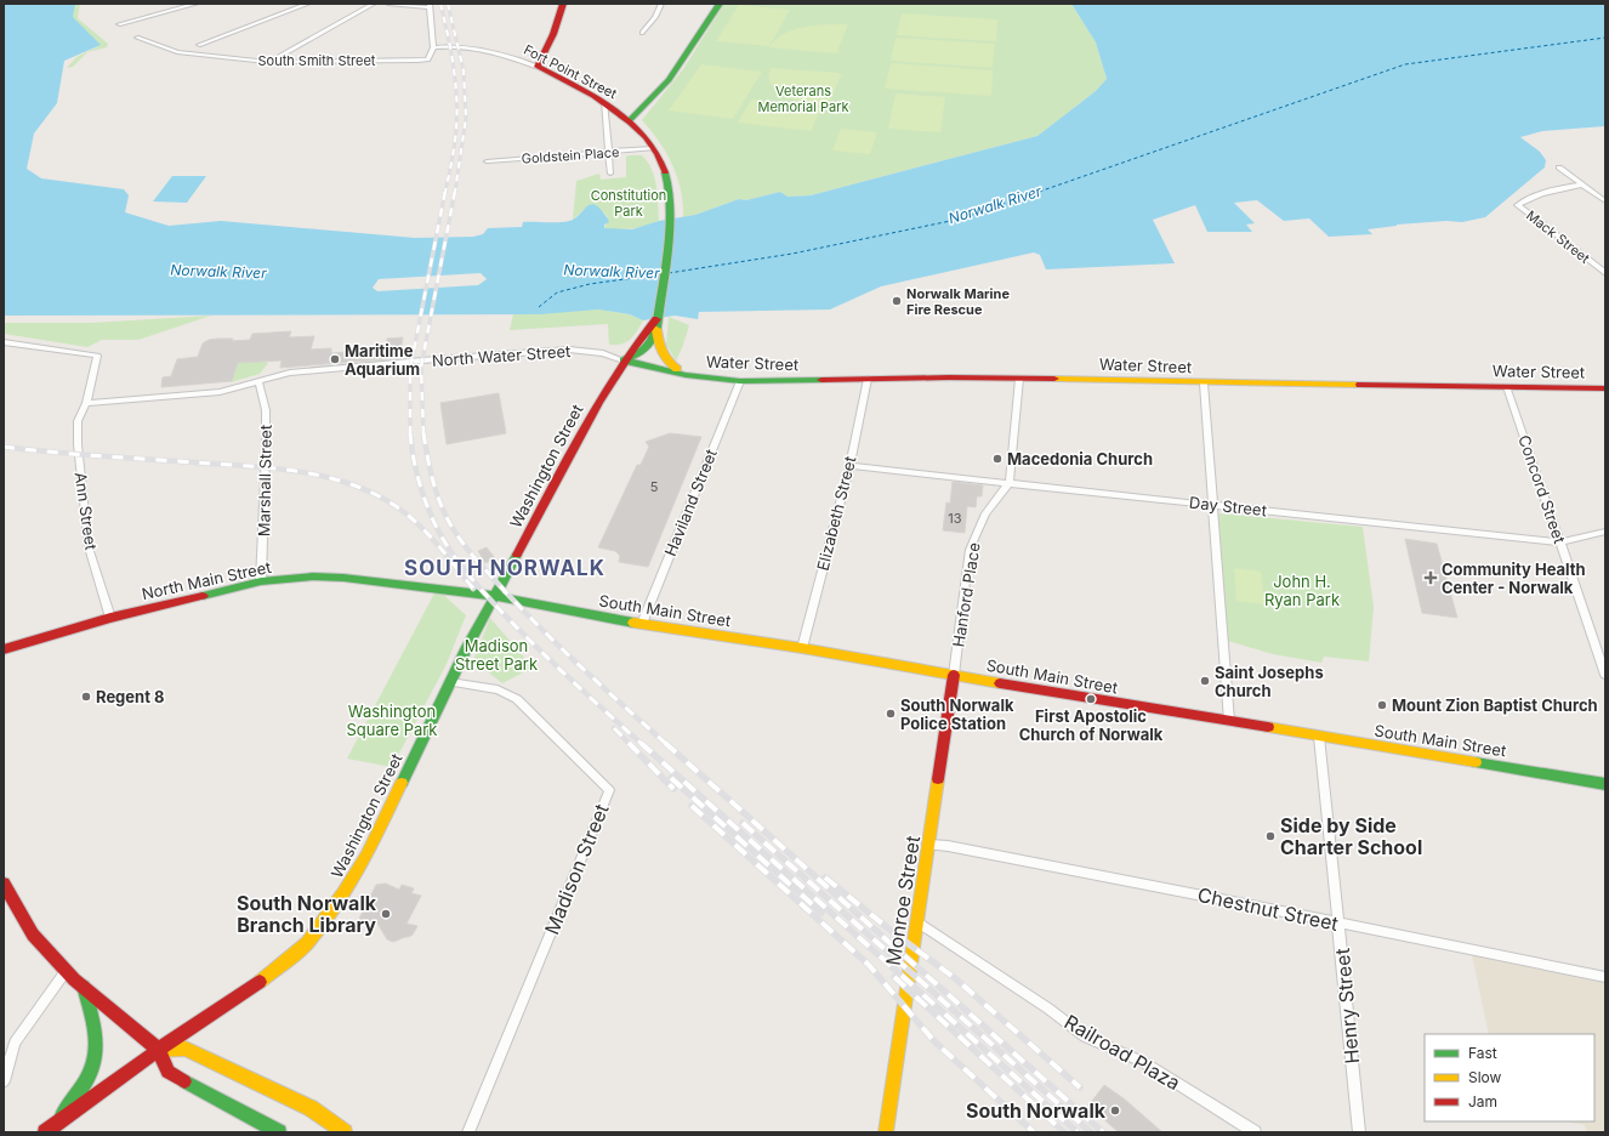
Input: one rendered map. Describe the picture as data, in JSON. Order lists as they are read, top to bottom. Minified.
{"streets":{"main road":["Fort Point Street","Water Street","Washington Street","North Main Street","South Main Street","Monroe Street"],"street":["South Smith Street","Goldstein Place","Mack Street","North Water Street","Marshall Street","Concord Street","Haviland Street","Day Street","Ann Street","Elizabeth Street","Hanford Place","Madison Street","Chestnut Street","Henry Street","Railroad Plaza"]},"crossings":[["South Smith Street","Fort Point Street"],["Fort Point Street","Goldstein Place"],["Fort Point Street","Water Street"],["North Water Street","Water Street"],["North Water Street","Washington Street"],["North Water Street","Marshall Street"],["North Water Street","Ann Street"],["Water Street","Washington Street"],["Water Street","Concord Street"],["Water Street","Haviland Street"],["Water Street","Elizabeth Street"],["Washington Street","North Main Street"],["Washington Street","South Main Street"],["Washington Street","Madison Street"],["Marshall Street","North Main Street"],["Concord Street","Day Street"],["Haviland Street","South Main Street"],["Day Street","Elizabeth Street"],["Day Street","Hanford Place"],["Ann Street","North Main Street"],["Elizabeth Street","South Main Street"],["North Main Street","South Main Street"],["Hanford Place","South Main Street"],["Hanford Place","Monroe Street"],["South Main Street","Monroe Street"],["South Main Street","Henry Street"],["Monroe Street","Chestnut Street"],["Monroe Street","Railroad Plaza"],["Chestnut Street","Henry Street"]],"districts":["SOUTH NORWALK"],"water":["Norwalk River"],"parks":["Veterans Memorial Park","Constitution Park","John H. Ryan Park","Madison Street Park","Washington Square Park"],"places":{"other":["Norwalk Marine Fire Rescue","Maritime Aquarium","Macedonia Church","Saint Josephs Church","Regent 8","First Apostolic Church of Norwalk","Mount Zion Baptist Church","South Norwalk Police Station","Side by Side Charter School","South Norwalk Branch Library","South Norwalk"],"health":["Community Health Center - Norwalk"]},"house_numbers":["5","13"],"legend":["Fast","Slow","Jam"]}
